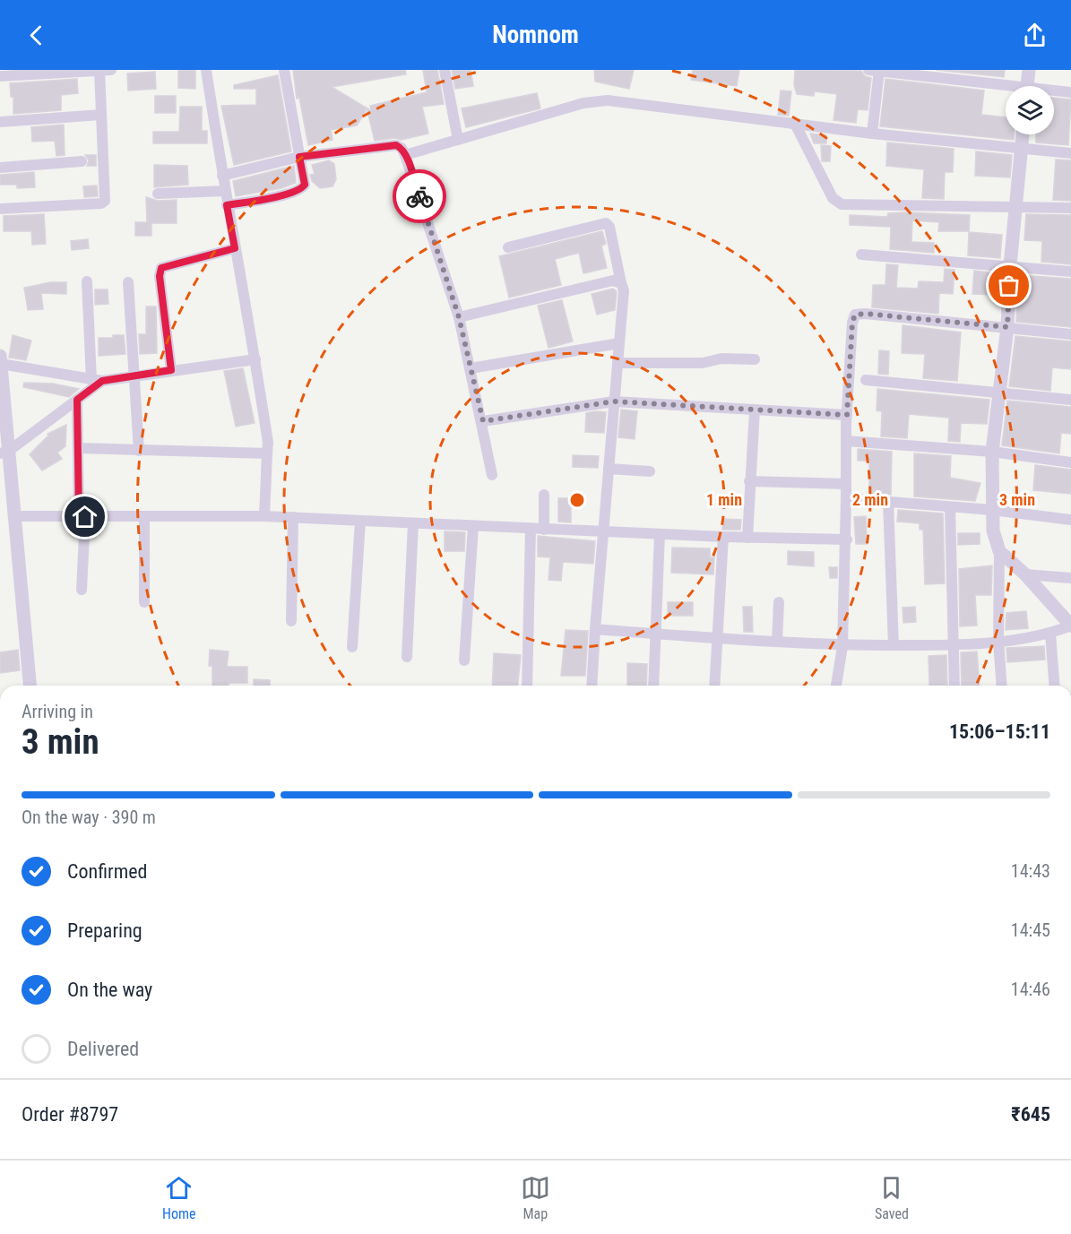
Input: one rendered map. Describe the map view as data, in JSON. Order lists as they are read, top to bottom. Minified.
{"page":{"header":"Nomnom","heading":["3 min","Arriving in","15:06–15:11"],"panel":["Order #8797","₹645"],"bar":"On the way · 390 m","list":[["Confirmed","14:43"],["Preparing","14:45"],["On the way","14:46"],"Delivered"],"tabs":["Home","Map","Saved"]},"rings":["1 min","2 min","3 min"]}
